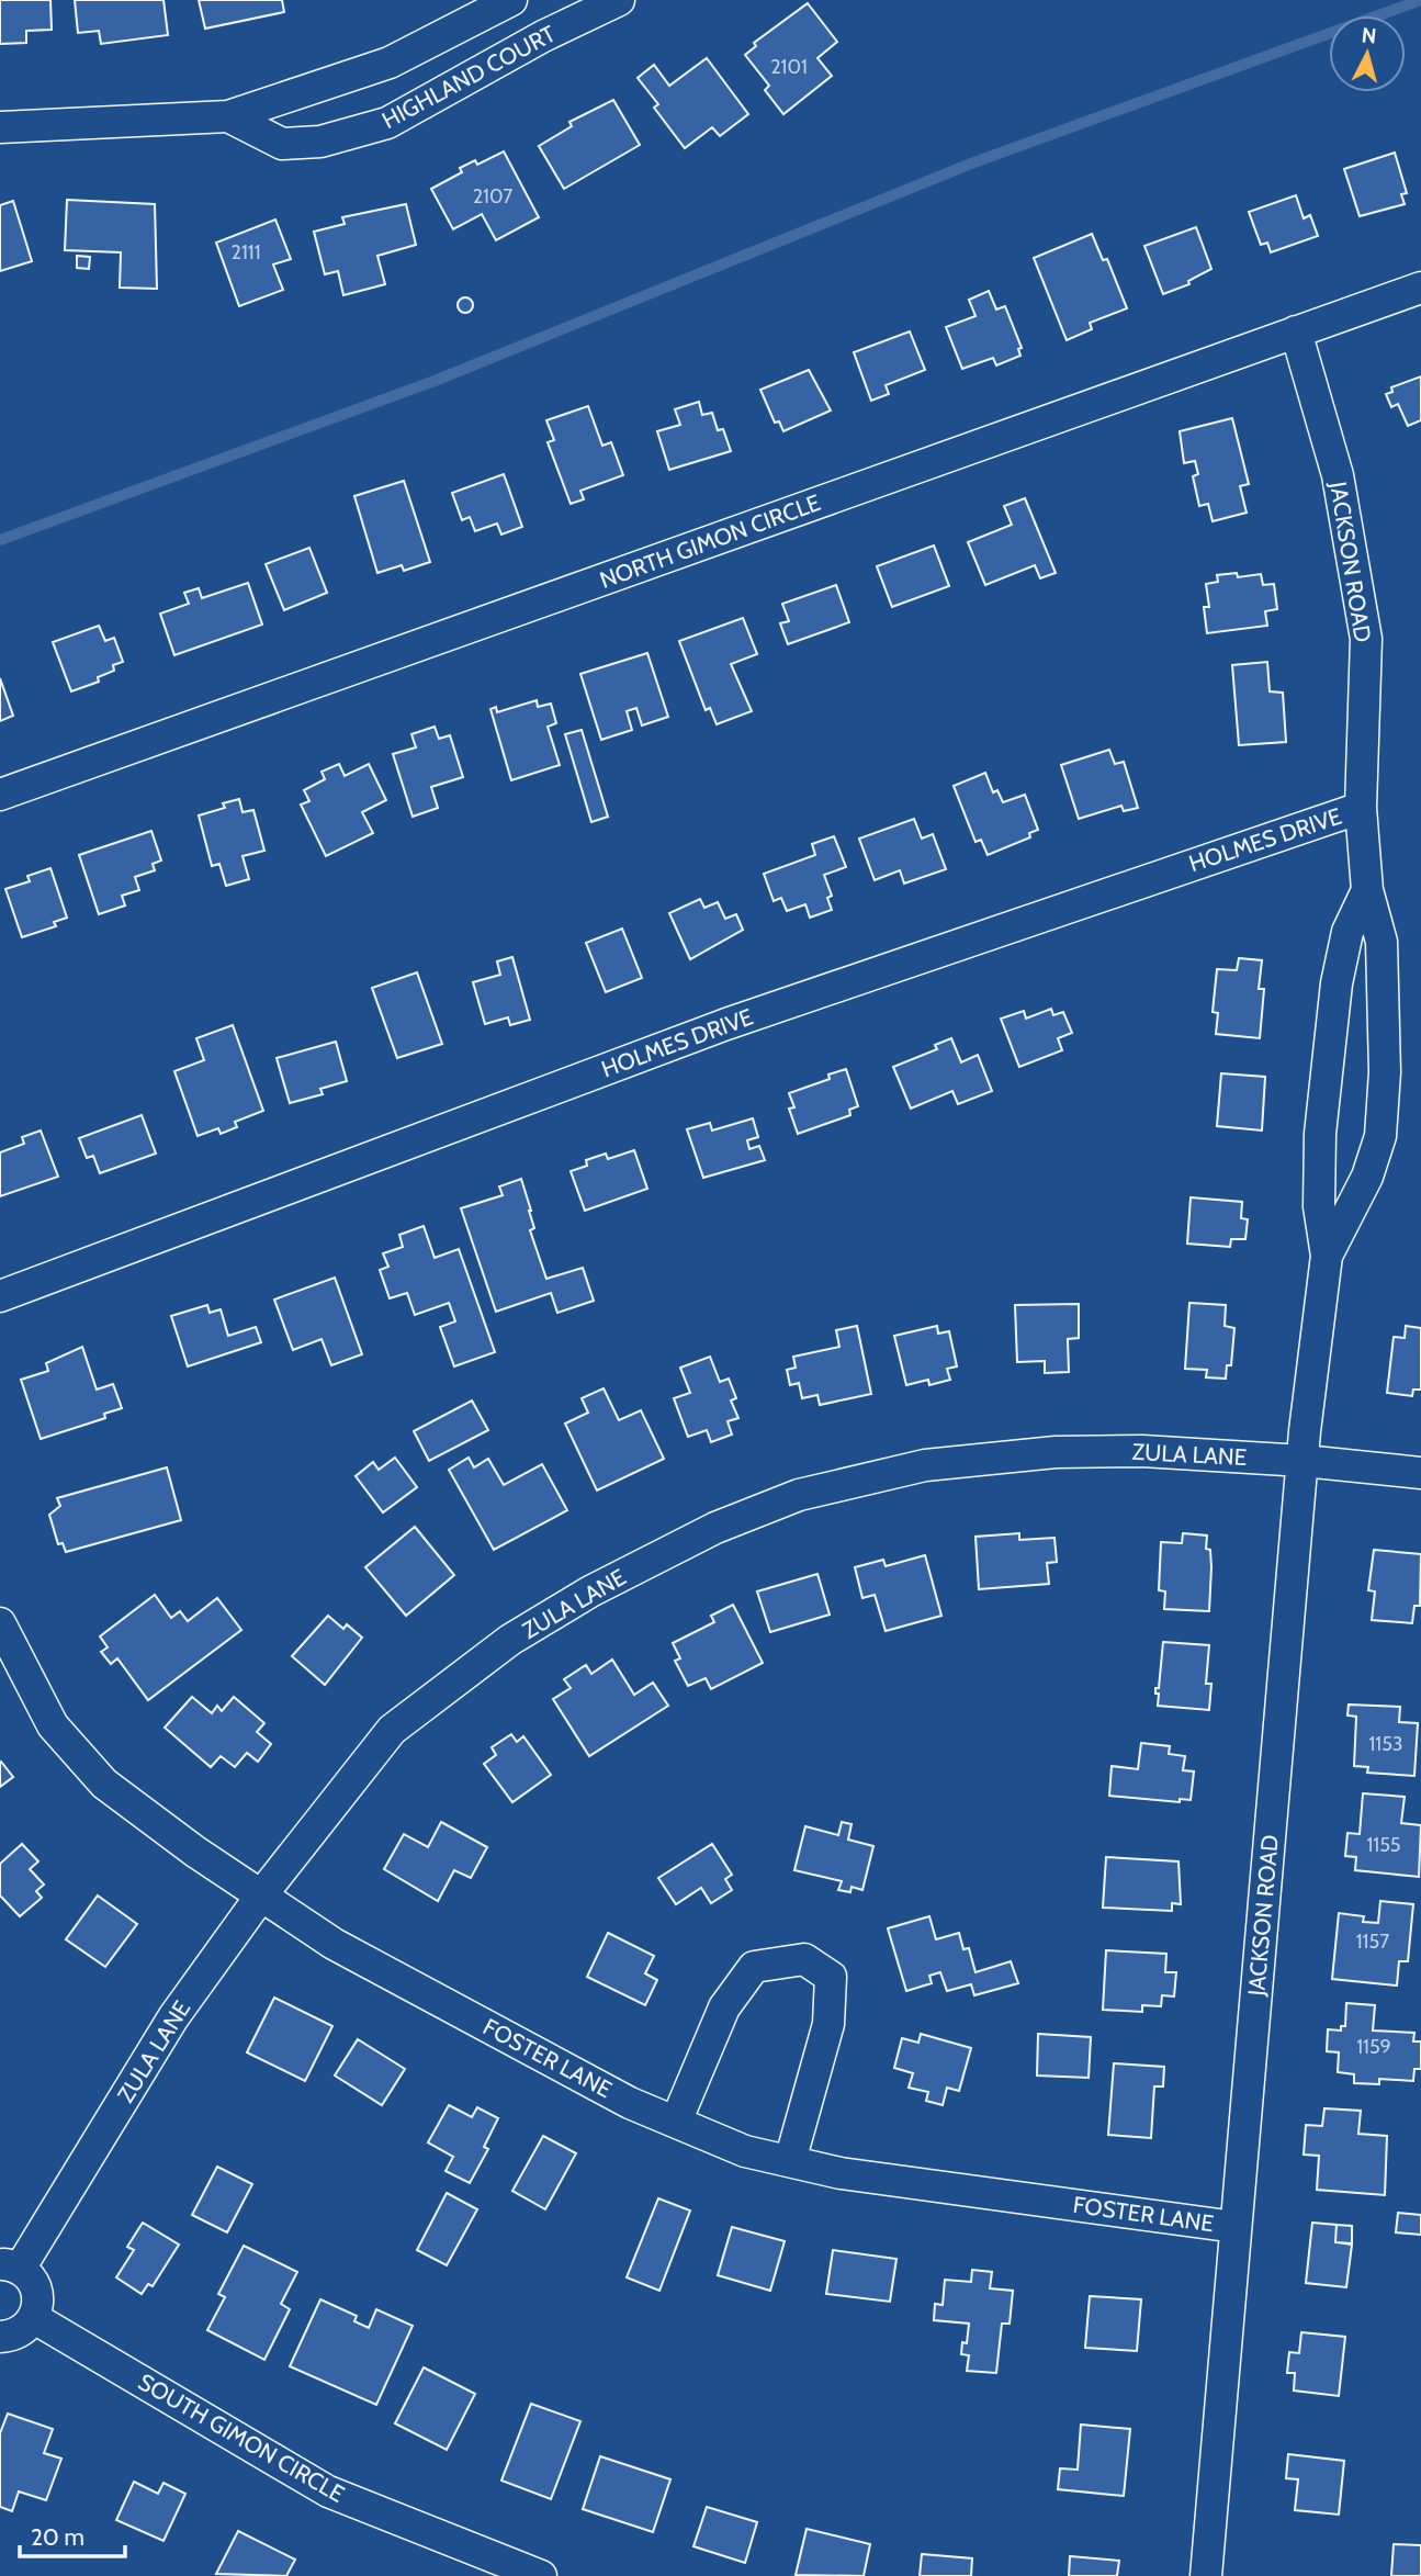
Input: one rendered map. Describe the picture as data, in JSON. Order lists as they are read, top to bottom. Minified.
{"streets":{"street":["HIGHLAND COURT","NORTH GIMON CIRCLE","JACKSON ROAD","HOLMES DRIVE","ZULA LANE","FOSTER LANE","SOUTH GIMON CIRCLE"]},"crossings":[["NORTH GIMON CIRCLE","JACKSON ROAD"],["JACKSON ROAD","HOLMES DRIVE"],["JACKSON ROAD","ZULA LANE"],["JACKSON ROAD","FOSTER LANE"],["ZULA LANE","FOSTER LANE"]],"house_numbers":["2101","2107","2111","1153","1155","1157","1159"],"scale_bar":"20 m","north":"top"}
